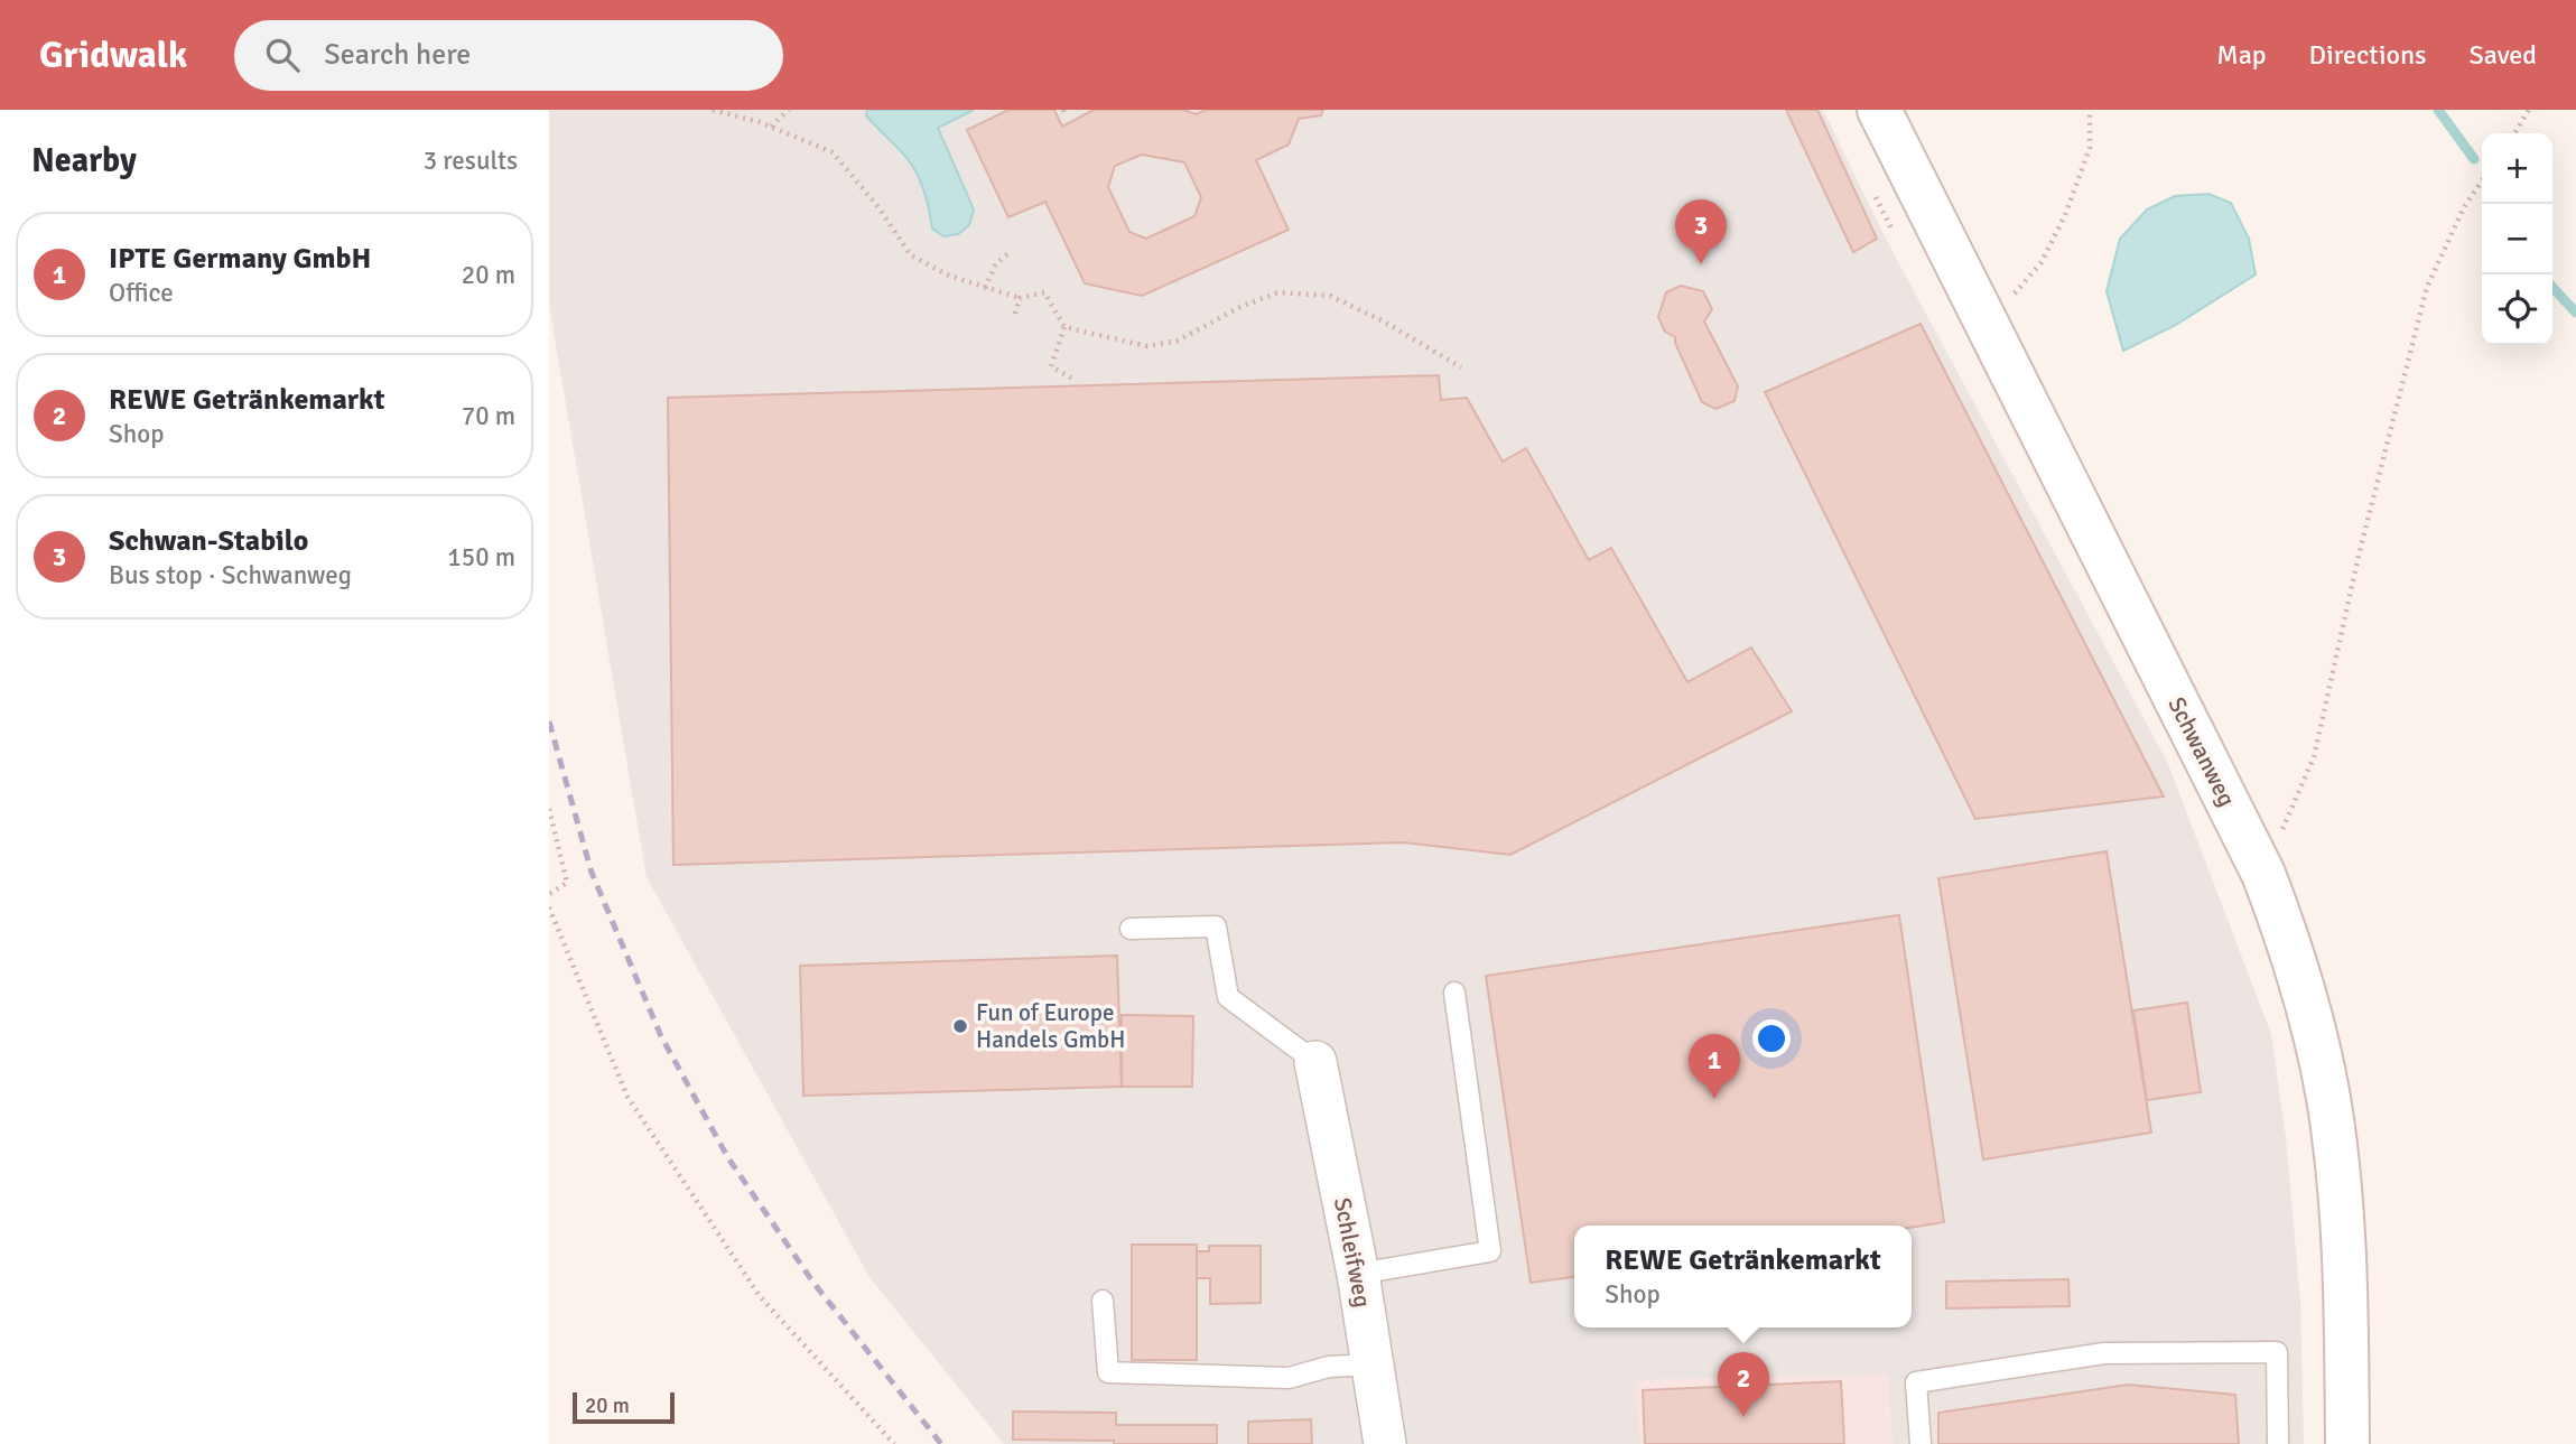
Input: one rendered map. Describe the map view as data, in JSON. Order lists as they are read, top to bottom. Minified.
{"streets":{"main road":["Schwanweg"],"street":["Schleifweg"]},"places":["Fun of Europe Handels GmbH"],"scale_bar":"20 m","page":{"header":"Gridwalk","search":"Search here","nav":["Map","Directions","Saved"],"heading":["Nearby","3 results"],"map_buttons":["+","−"],"pins":["3","1","2"],"list":[{"mark":"1","name":"IPTE Germany GmbH","note":"Office","value":"20 m"},{"mark":"2","name":"REWE Getränkemarkt","note":"Shop","value":"70 m"},{"mark":"3","name":"Schwan-Stabilo","note":"Bus stop · Schwanweg","value":"150 m"}],"popup":["REWE Getränkemarkt","Shop"],"scale":"20 m"}}
